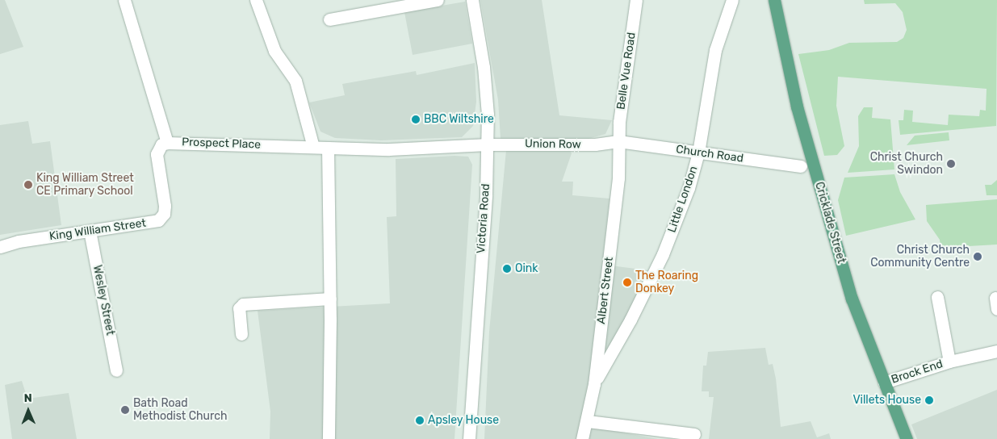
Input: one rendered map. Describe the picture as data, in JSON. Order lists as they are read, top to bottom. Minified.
{"streets":{"main road":["Cricklade Street"],"street":["Belle Vue Road","Prospect Place","Union Row","Church Road","Little London","Victoria Road","King William Street","Albert Street","Wesley Street","Brock End"]},"crossings":[["Belle Vue Road","Union Row"],["Belle Vue Road","Church Road"],["Belle Vue Road","Albert Street"],["Prospect Place","Union Row"],["Prospect Place","Victoria Road"],["Prospect Place","King William Street"],["Union Row","Church Road"],["Union Row","Victoria Road"],["Union Row","Albert Street"],["Church Road","Little London"],["Church Road","Albert Street"],["Little London","Albert Street"],["Cricklade Street","Brock End"],["King William Street","Wesley Street"]],"places":["BBC Wiltshire","Christ Church Swindon","King William Street CE Primary School","Christ Church Community Centre","Oink","The Roaring Donkey","Villets House","Bath Road Methodist Church","Apsley House"],"north":"top"}
